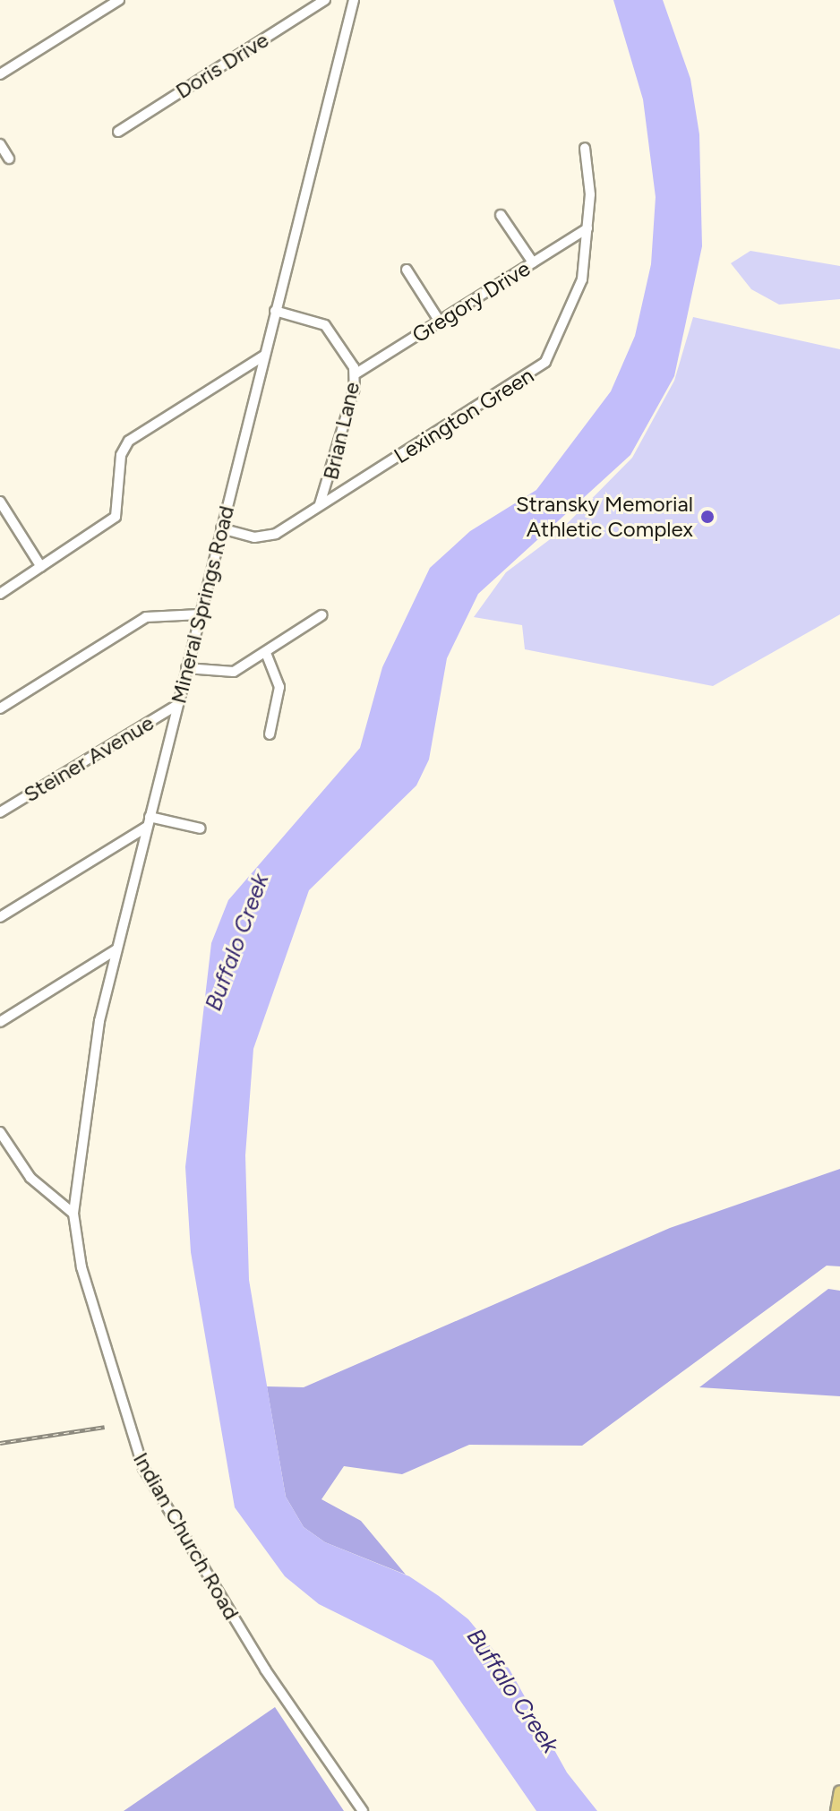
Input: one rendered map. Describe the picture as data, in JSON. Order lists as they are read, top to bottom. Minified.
{"streets":{"street":["Doris Drive","Gregory Drive","Lexington Green","Brian Lane","Mineral Springs Road","Steiner Avenue","Indian Church Road"]},"crossings":[["Gregory Drive","Lexington Green"],["Gregory Drive","Brian Lane"],["Lexington Green","Brian Lane"],["Lexington Green","Mineral Springs Road"],["Brian Lane","Mineral Springs Road"],["Mineral Springs Road","Steiner Avenue"],["Mineral Springs Road","Indian Church Road"]],"water":["Buffalo Creek"],"places":["Stransky Memorial Athletic Complex"]}
